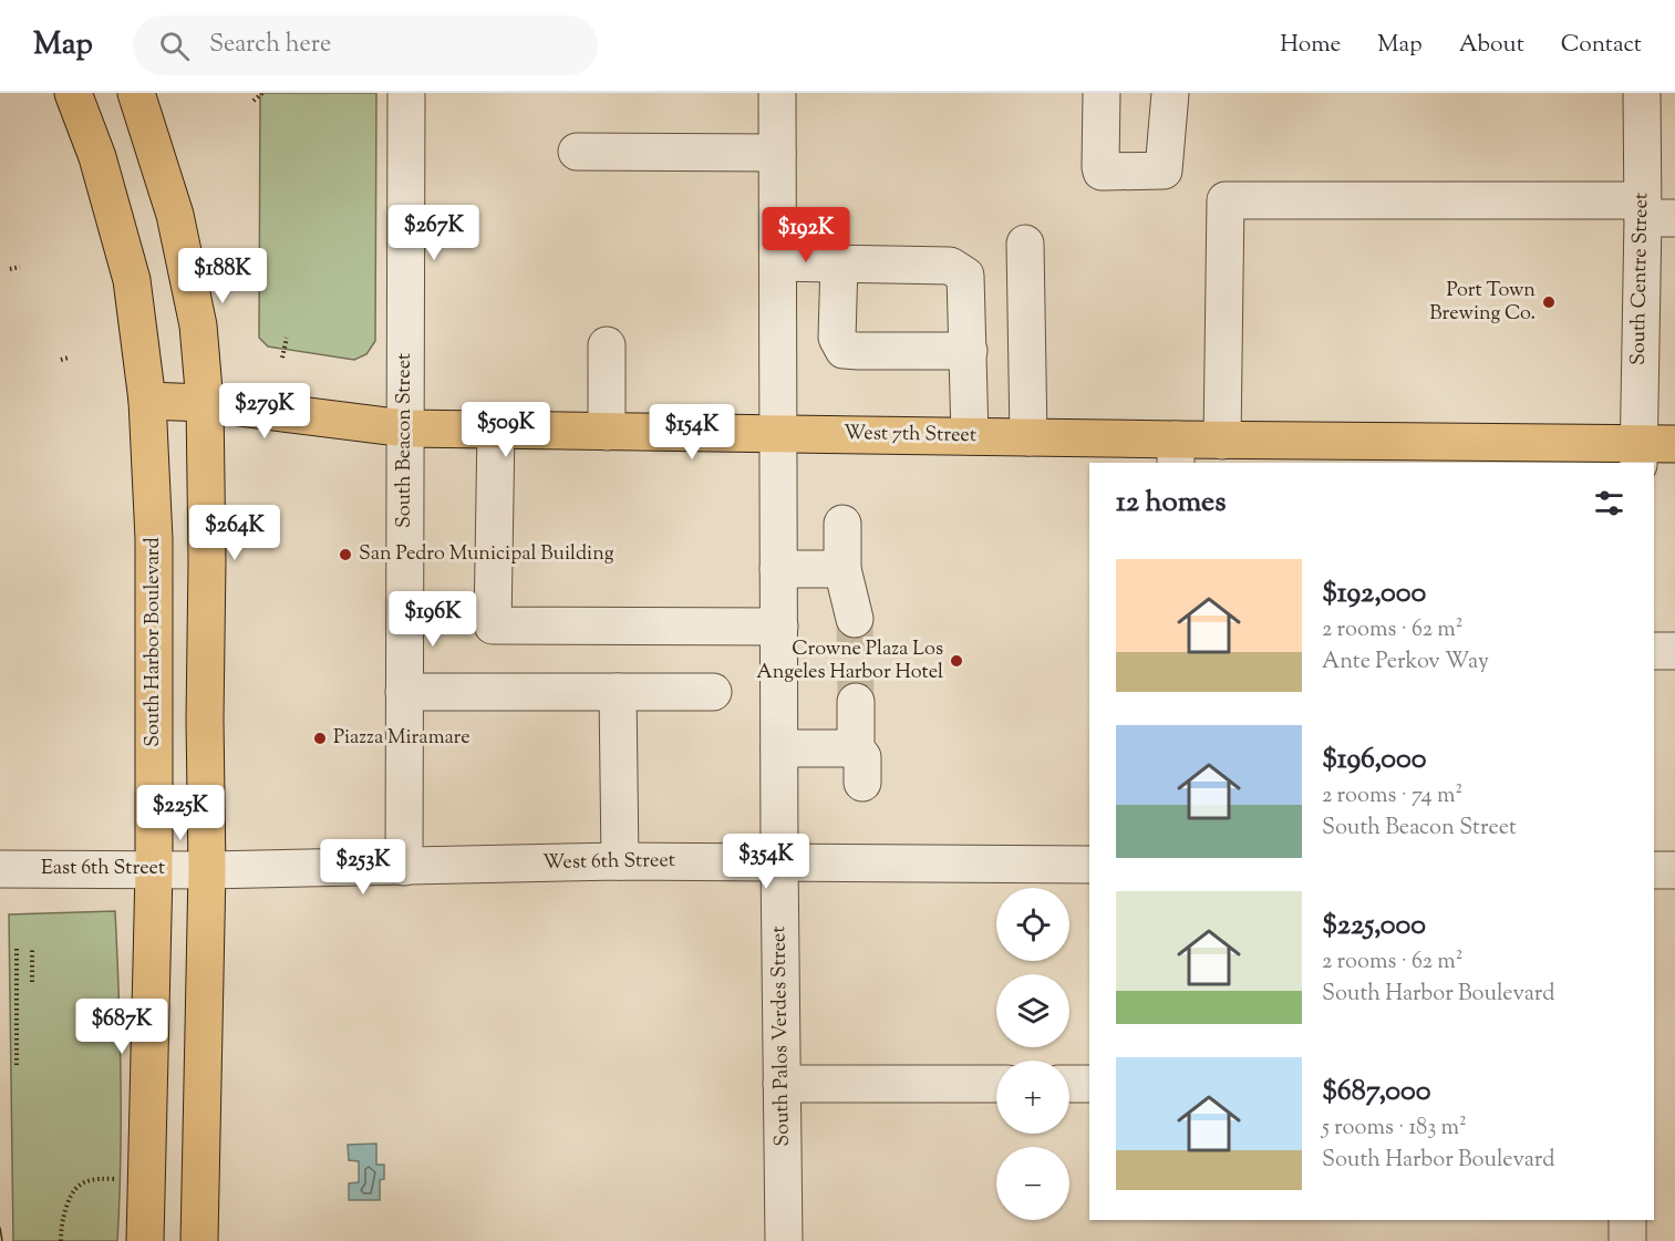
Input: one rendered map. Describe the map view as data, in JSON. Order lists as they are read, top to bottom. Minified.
{"streets":{"main road":["West 7th Street","South Harbor Boulevard"],"street":["South Centre Street","South Beacon Street","West 6th Street","East 6th Street","South Palos Verdes Street"]},"crossings":[["South Centre Street","West 7th Street"],["West 7th Street","South Beacon Street"],["West 7th Street","South Harbor Boulevard"],["West 7th Street","South Palos Verdes Street"],["South Beacon Street","West 6th Street"],["South Harbor Boulevard","East 6th Street"],["West 6th Street","East 6th Street"],["West 6th Street","South Palos Verdes Street"]],"places":["Port Town Brewing Co.","San Pedro Municipal Building","Crowne Plaza Los Angeles Harbor Hotel","Piazza Miramare"],"page":{"header":"Map","search":"Search here","nav":["Home","Map","About","Contact"],"price":["$267K","$192K","$188K","$279K","$509K","$154K","$264K","$196K","$225K","$354K","$253K","$687K"],"heading":"12 homes","list":[{"name":"$192,000","note":"2 rooms · 62 m² · Ante Perkov Way"},{"name":"$196,000","note":"2 rooms · 74 m² · South Beacon Street"},{"name":"$225,000","note":"2 rooms · 62 m² · South Harbor Boulevard"},{"name":"$687,000","note":"5 rooms · 183 m² · South Harbor Boulevard"}],"map_buttons":["+","−"]}}
